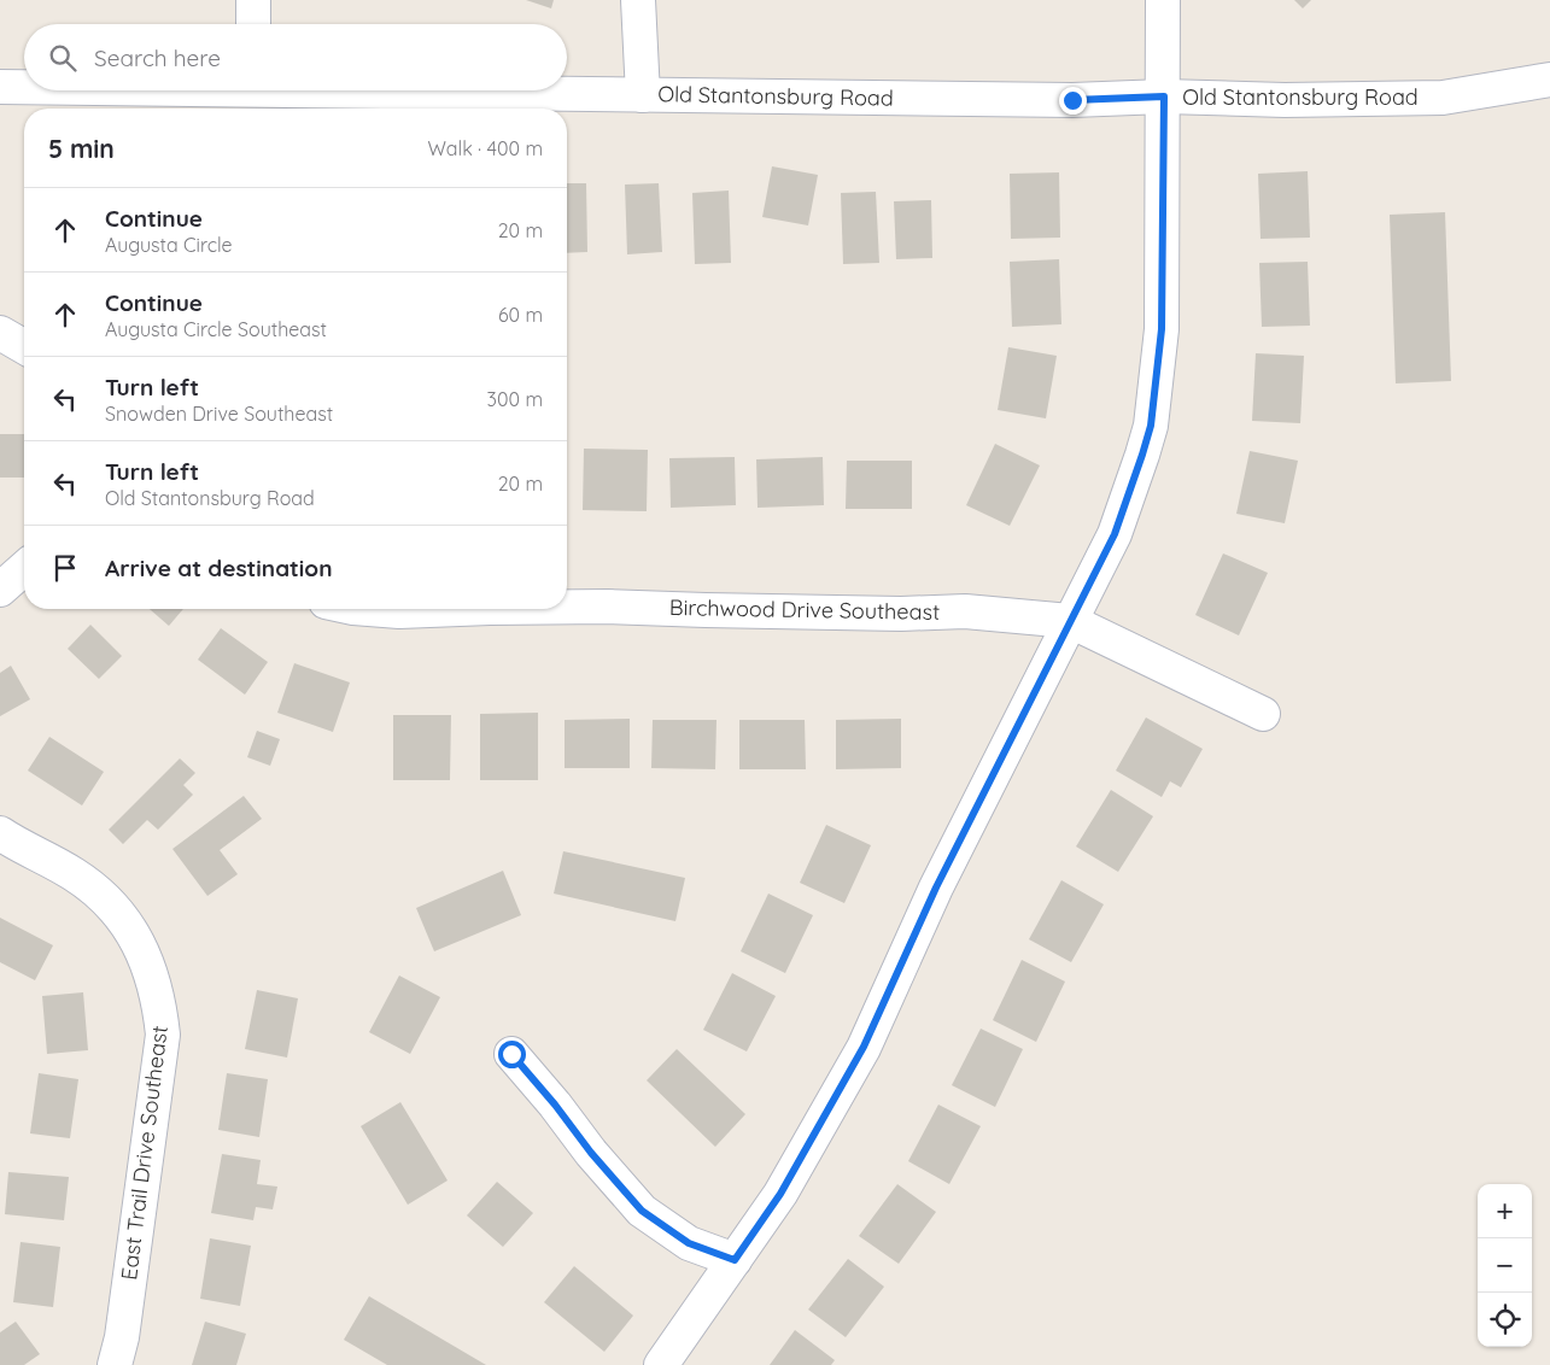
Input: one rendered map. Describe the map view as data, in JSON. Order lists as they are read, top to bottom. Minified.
{"streets":{"street":["Old Stantonsburg Road","Birchwood Drive Southeast","East Trail Drive Southeast"]},"page":{"search":"Search here","heading":["5 min","Walk · 400 m"],"list":[["Continue","Augusta Circle","20 m"],["Continue","Augusta Circle Southeast","60 m"],["Turn left","Snowden Drive Southeast","300 m"],["Turn left","Old Stantonsburg Road","20 m"],"Arrive at destination"],"map_buttons":["+","−"]}}
